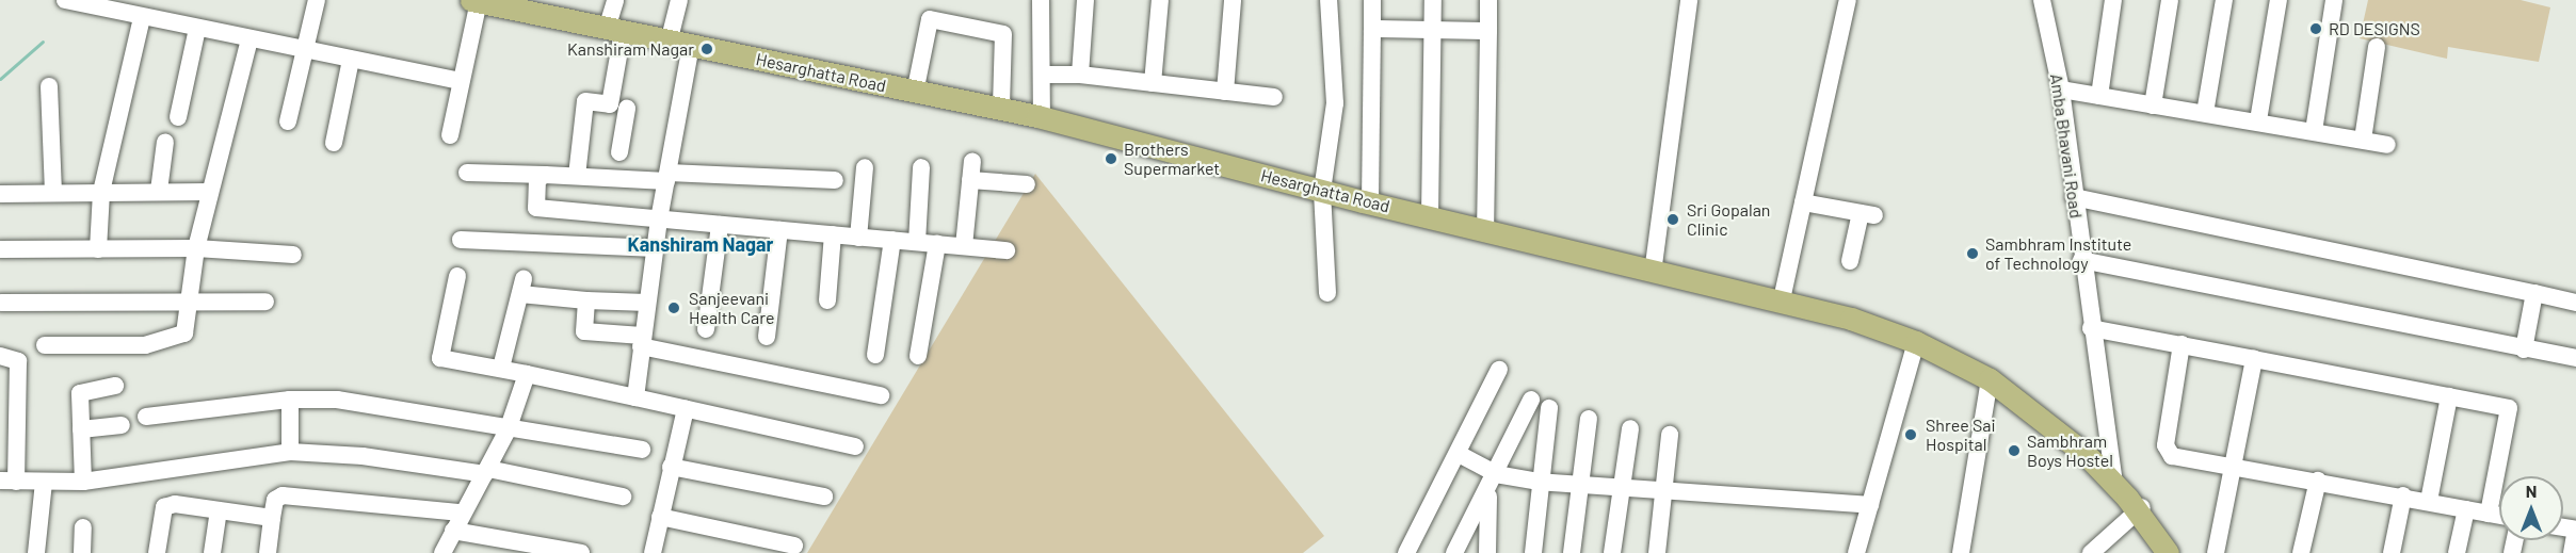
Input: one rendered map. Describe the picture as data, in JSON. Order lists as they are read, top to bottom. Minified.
{"streets":{"main road":["Hesarghatta Road"],"street":["Amba Bhavani Road"]},"crossings":[["Hesarghatta Road","Amba Bhavani Road"]],"districts":["Kanshiram Nagar"],"places":["RD DESIGNS","Kanshiram Nagar","Brothers Supermarket","Sri Gopalan Clinic","Sambhram Institute of Technology","Sanjeevani Health Care","Shree Sai Hospital","Sambhram Boys Hostel"],"north":"top"}
